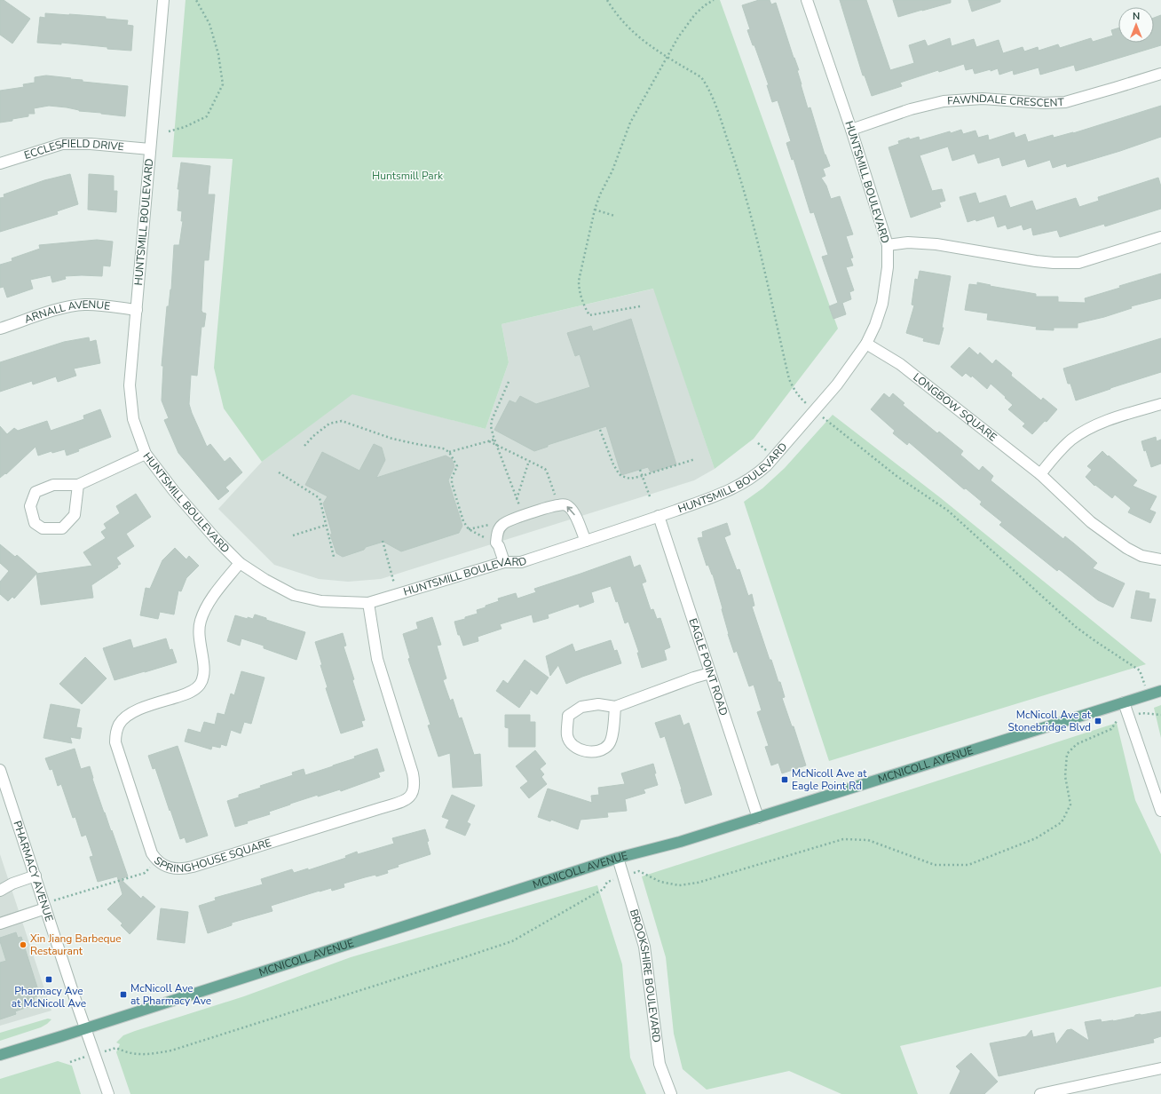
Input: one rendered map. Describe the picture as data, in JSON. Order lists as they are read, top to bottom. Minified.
{"streets":{"main road":["MCNICOLL AVENUE"],"street":["FAWNDALE CRESCENT","ECCLESFIELD DRIVE","HUNTSMILL BOULEVARD","ARNALL AVENUE","LONGBOW SQUARE","EAGLE POINT ROAD","SPRINGHOUSE SQUARE","PHARMACY AVENUE","BROOKSHIRE BOULEVARD"]},"crossings":[["FAWNDALE CRESCENT","HUNTSMILL BOULEVARD"],["ECCLESFIELD DRIVE","HUNTSMILL BOULEVARD"],["HUNTSMILL BOULEVARD","ARNALL AVENUE"],["HUNTSMILL BOULEVARD","LONGBOW SQUARE"],["HUNTSMILL BOULEVARD","EAGLE POINT ROAD"],["HUNTSMILL BOULEVARD","SPRINGHOUSE SQUARE"],["EAGLE POINT ROAD","MCNICOLL AVENUE"],["MCNICOLL AVENUE","PHARMACY AVENUE"],["MCNICOLL AVENUE","BROOKSHIRE BOULEVARD"]],"parks":["Huntsmill Park"],"places":{"transit":["McNicoll Ave at Stonebridge Blvd","McNicoll Ave at Eagle Point Rd","Pharmacy Ave at McNicoll Ave","McNicoll Ave at Pharmacy Ave"],"other":["Xin Jiang Barbeque Restaurant"]},"north":"top"}
